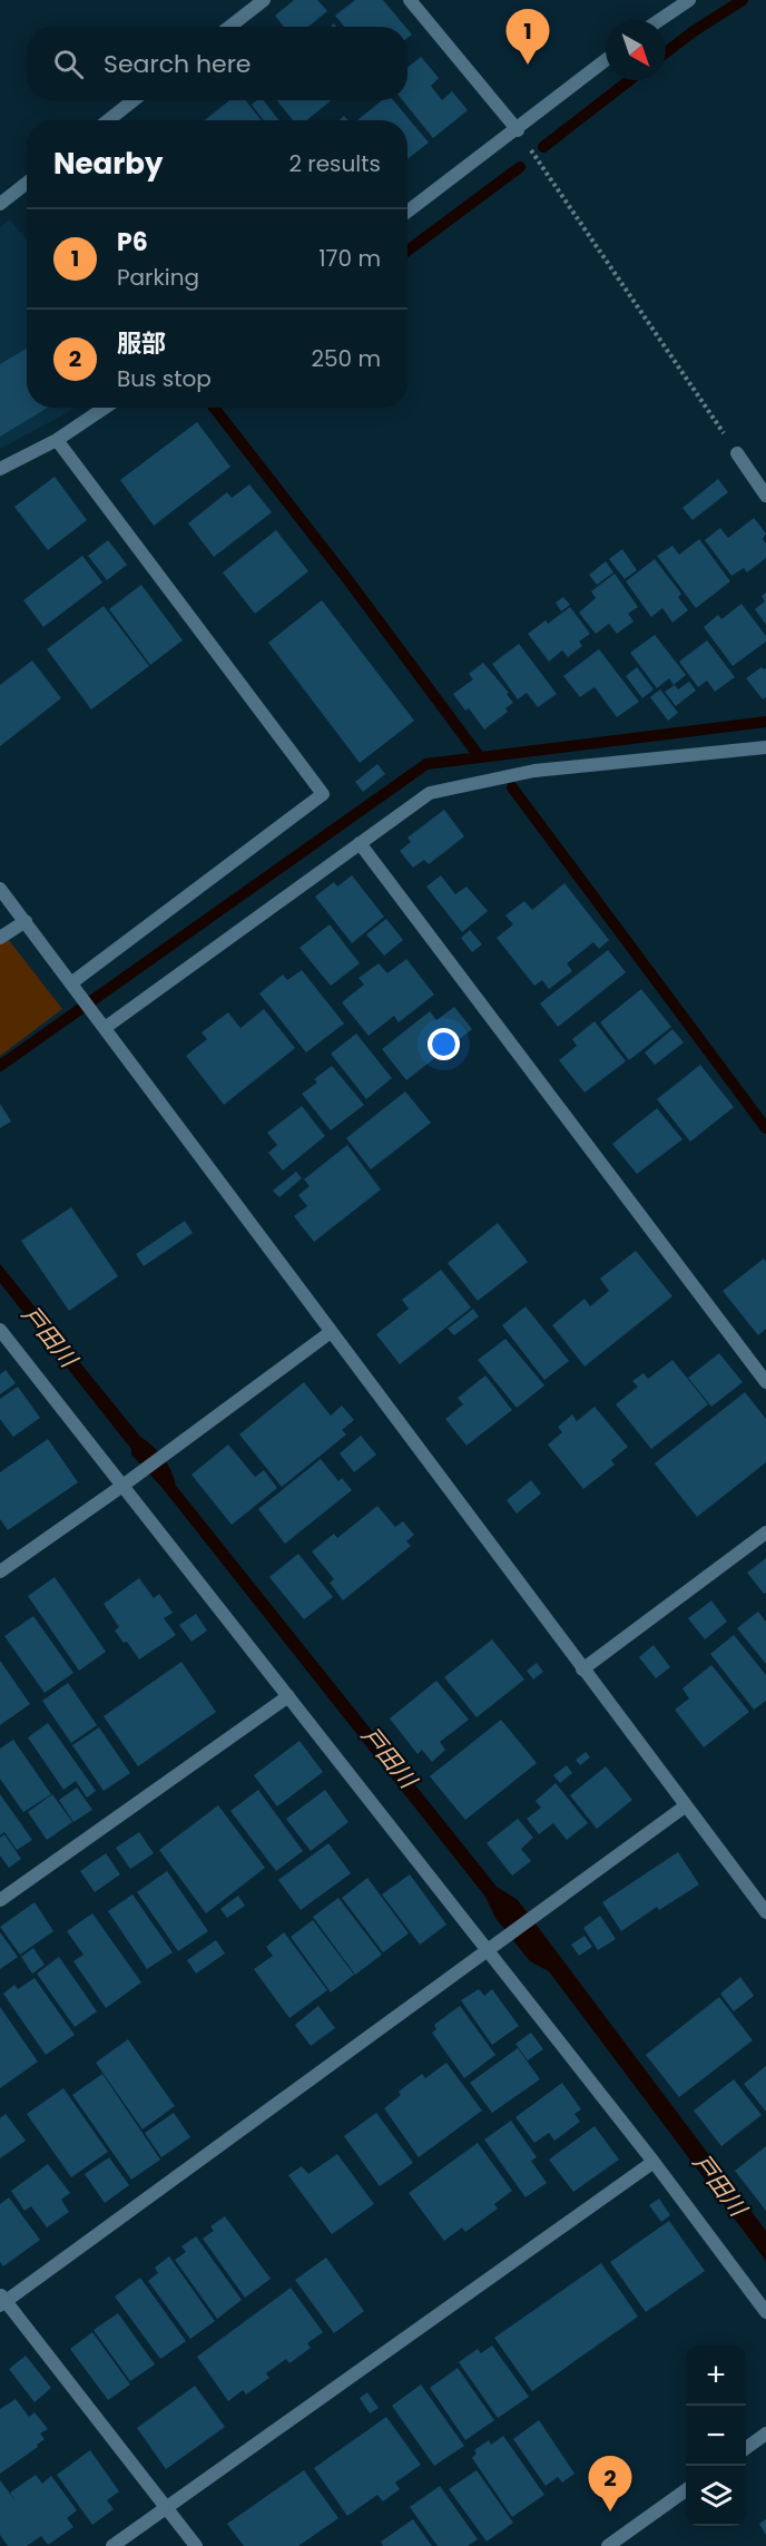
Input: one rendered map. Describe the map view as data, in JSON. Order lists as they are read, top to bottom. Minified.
{"water":["戸田川"],"north":"bottom right","page":{"pins":["1","2"],"search":"Search here","heading":["Nearby","2 results"],"list":[{"mark":"1","name":"P6","note":"Parking","value":"170 m"},{"mark":"2","name":"服部","note":"Bus stop","value":"250 m"}],"map_buttons":["+","−"]}}
